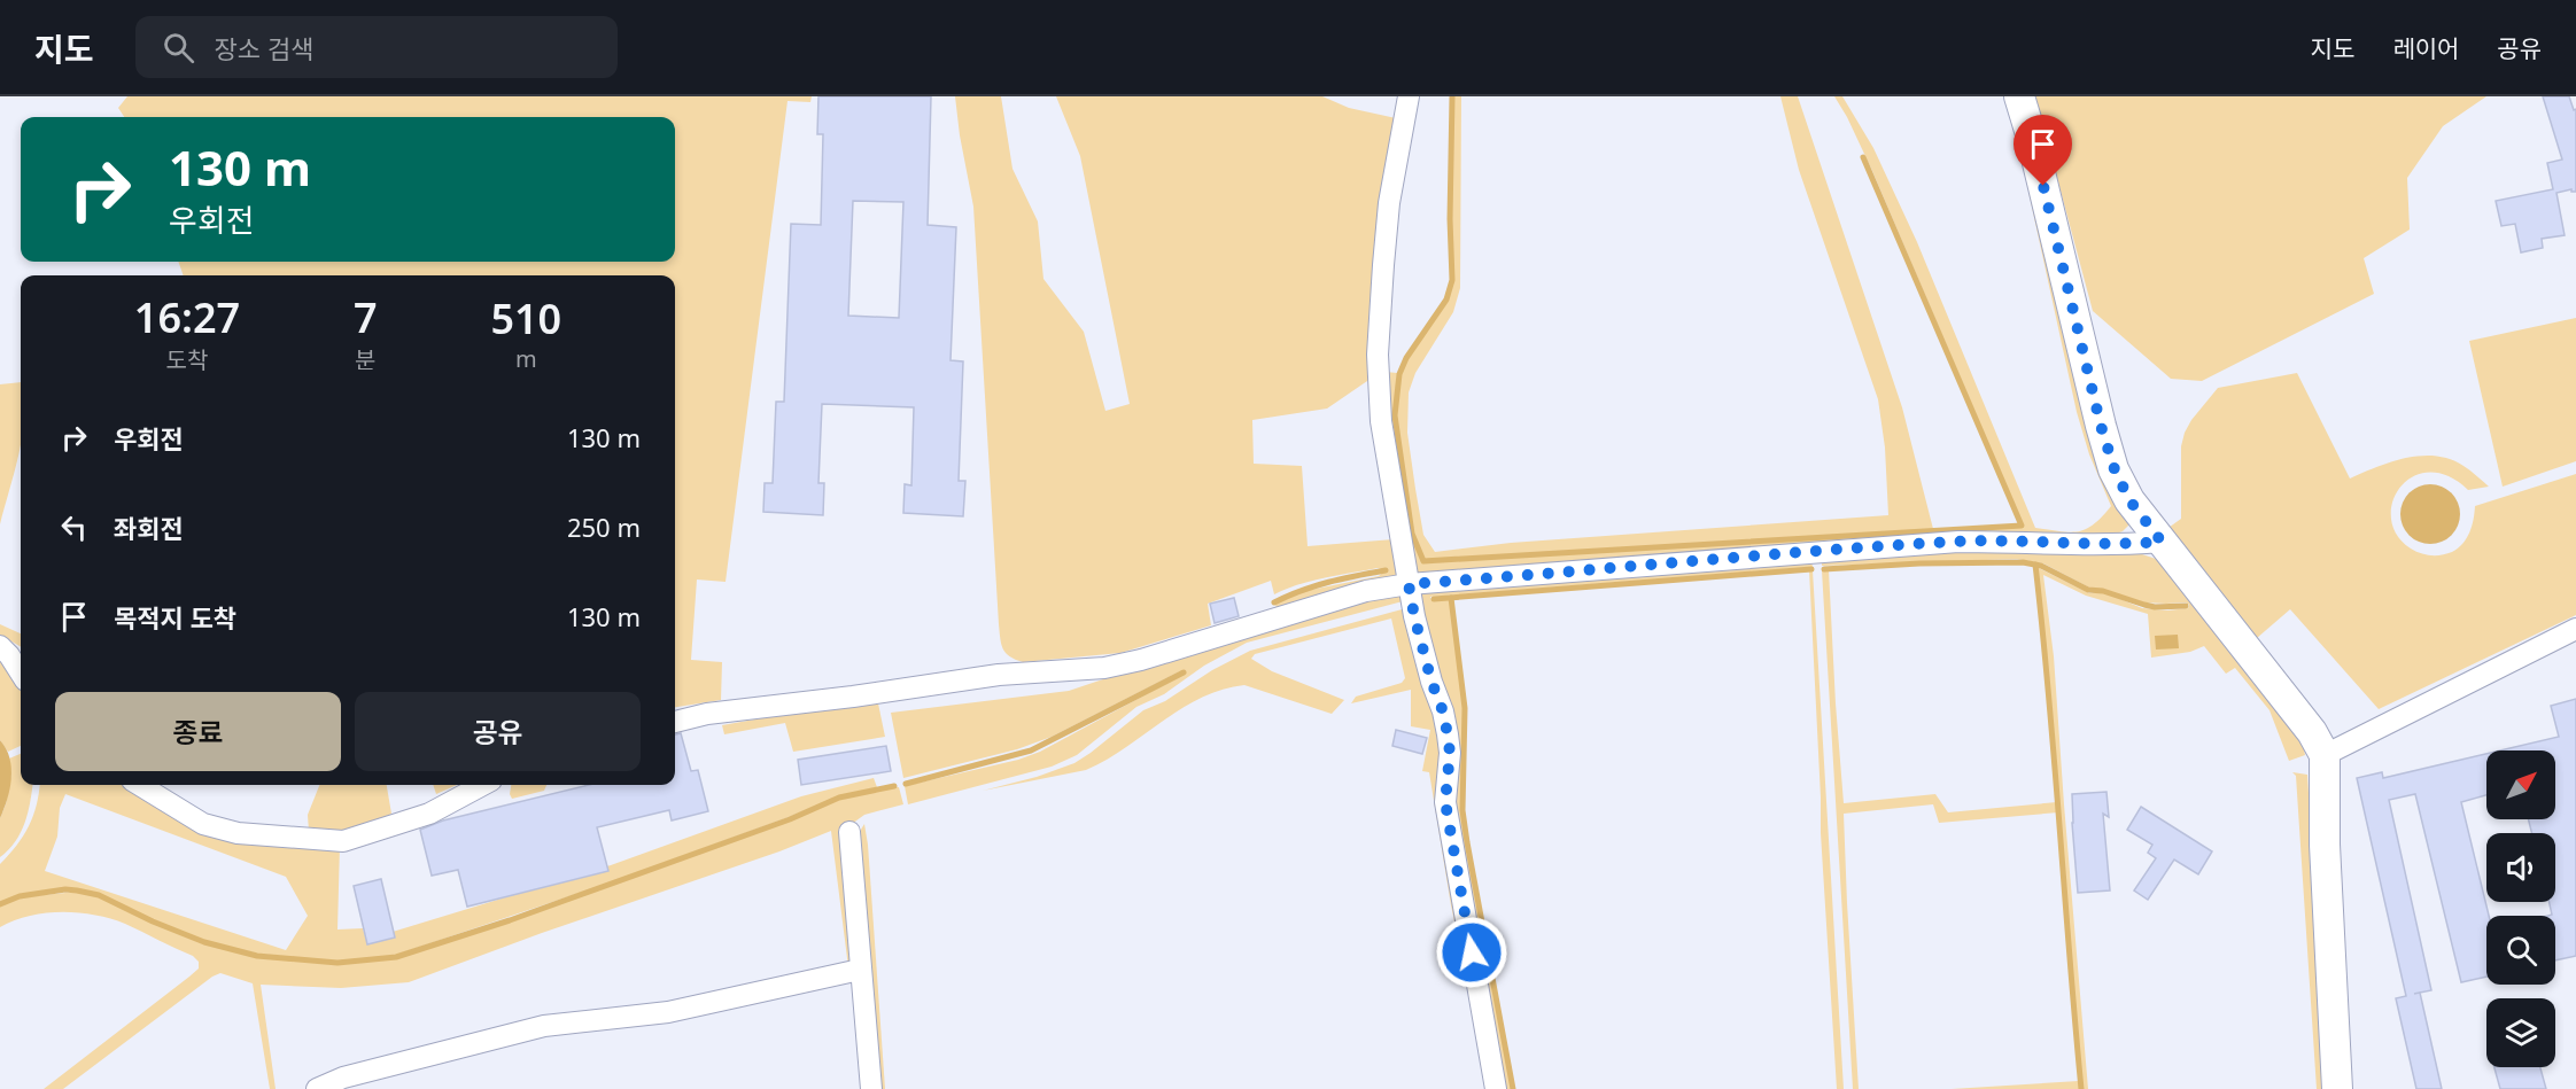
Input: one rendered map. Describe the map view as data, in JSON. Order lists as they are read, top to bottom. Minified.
{"north":"top right","page":{"header":"지도","search":"장소 검색","nav":["지도","레이어","공유"],"turn":["130 m","우회전"],"eta":["16:27","도착","7","분","510","m"],"list":[{"name":"우회전","value":"130 m"},{"name":"좌회전","value":"250 m"},{"name":"목적지 도착","value":"130 m"}],"buttons":["종료","공유"]}}
